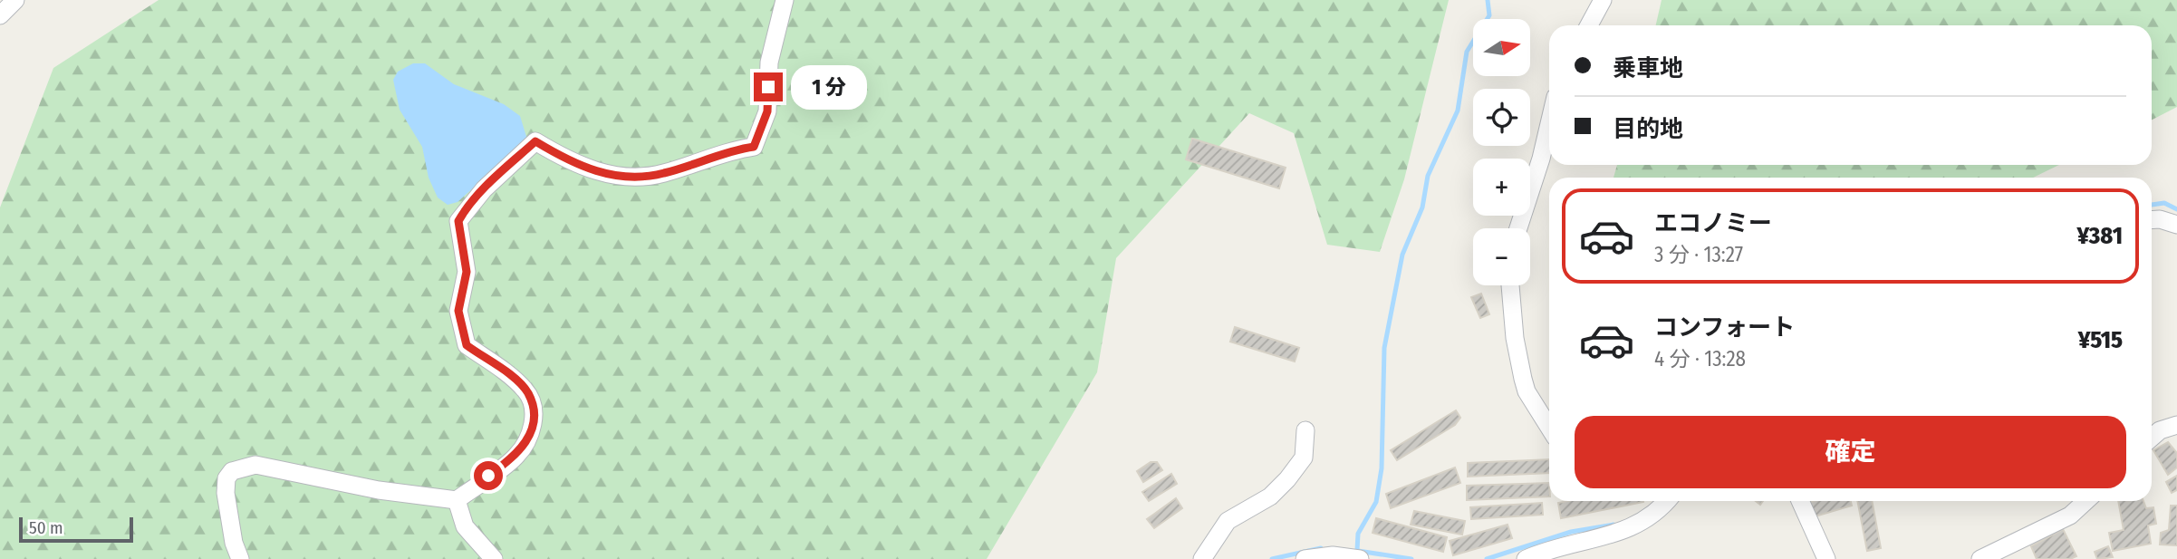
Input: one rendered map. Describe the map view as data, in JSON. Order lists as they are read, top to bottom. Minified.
{"scale_bar":"50 m","north":"right","page":{"map_buttons":["+","−"],"banner":["乗車地","目的地"],"bubble":"1 分","list":[{"name":"エコノミー","note":"3 分 · 13:27","value":"¥381"},{"name":"コンフォート","note":"4 分 · 13:28","value":"¥515"}],"buttons":"確定","scale":"50 m"}}
